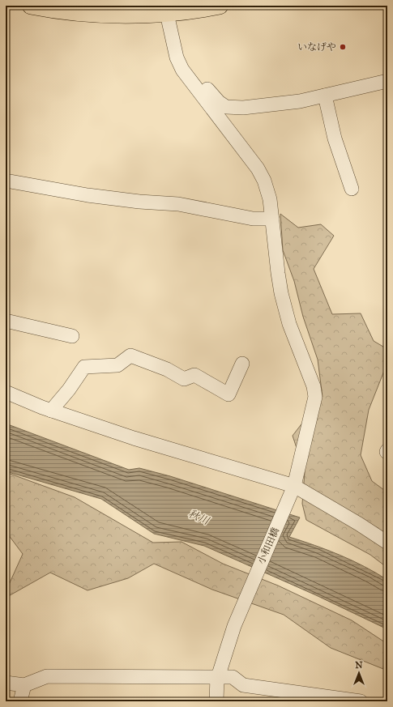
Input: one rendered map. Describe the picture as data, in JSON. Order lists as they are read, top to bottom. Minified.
{"streets":{"street":["小和田橋"]},"water":["秋川"],"places":["いなげや"],"north":"top"}
